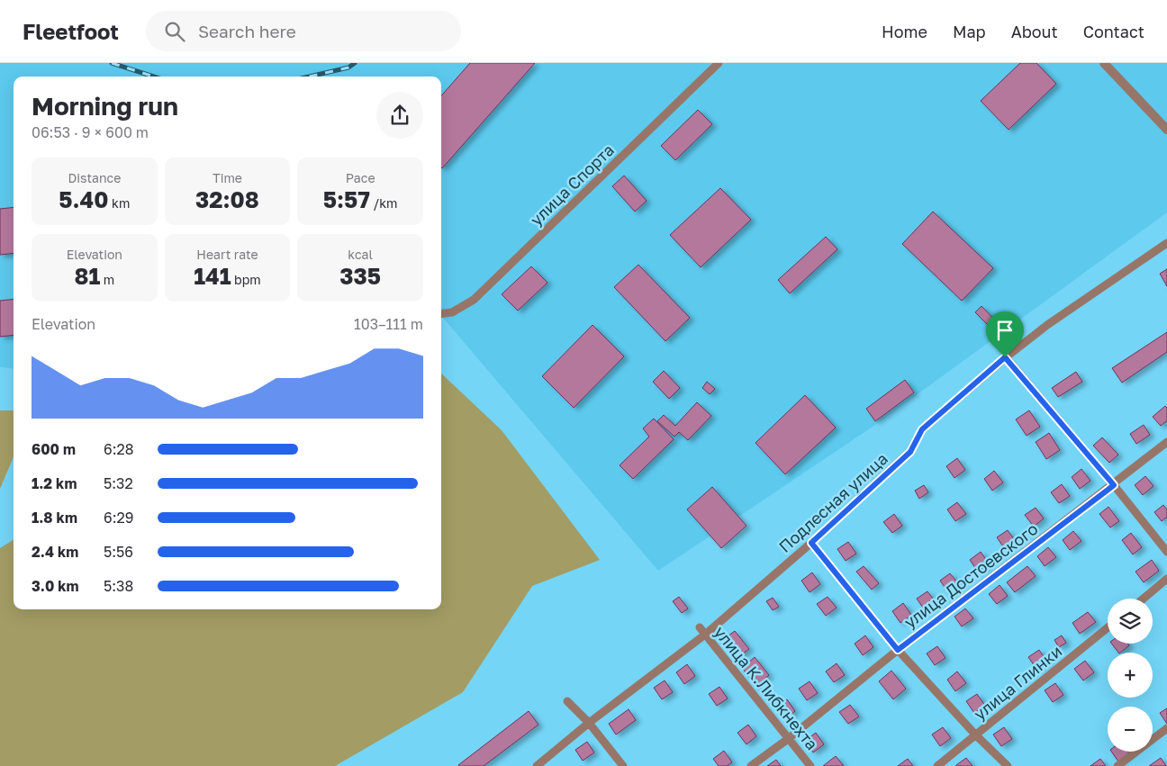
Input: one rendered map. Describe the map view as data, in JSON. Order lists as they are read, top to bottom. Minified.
{"streets":{"street":["улица Спорта","Подлесная улица","улица Достоевского","улица Глинки","улица К.Либкнехта"]},"crossings":[["Подлесная улица","улица К.Либкнехта"],["улица Достоевского","улица К.Либкнехта"]],"page":{"header":"Fleetfoot","search":"Search here","nav":["Home","Map","About","Contact"],"heading":["Morning run","06:53 · 9 × 600 m"],"stats":[["Distance","5.40 km"],["Time","32:08"],["Pace","5:57 /km"],["Elevation","81 m"],["Heart rate","141 bpm"],["kcal","335"]],"chart":["Elevation","103–111 m"],"list":[{"name":"600 m","note":"6:28"},{"name":"1.2 km","note":"5:32"},{"name":"1.8 km","note":"6:29"},{"name":"2.4 km","note":"5:56"},{"name":"3.0 km","note":"5:38"}],"map_buttons":["+","−"]}}
